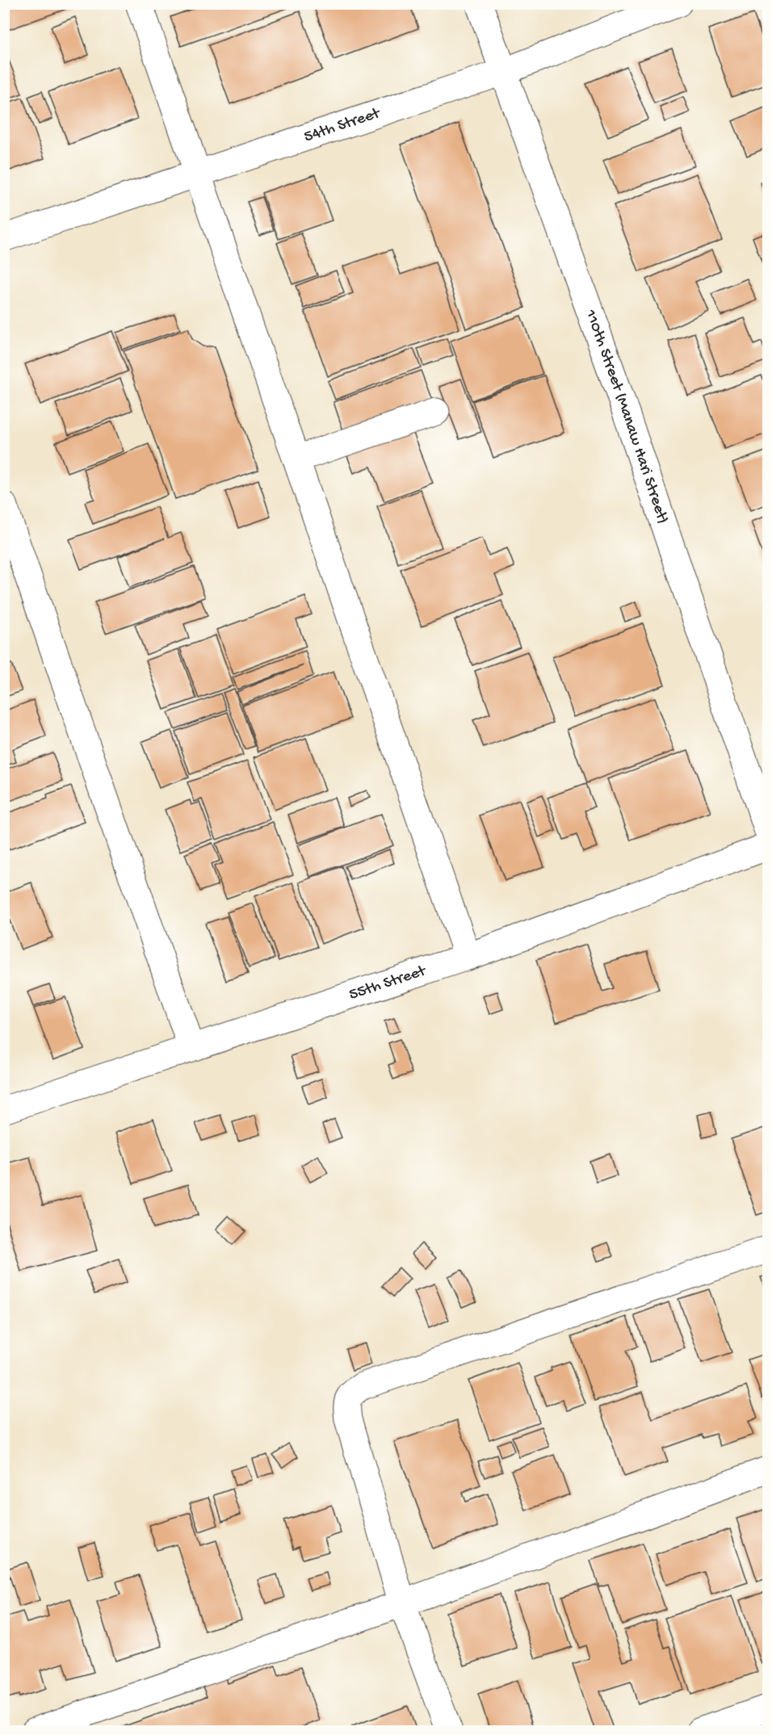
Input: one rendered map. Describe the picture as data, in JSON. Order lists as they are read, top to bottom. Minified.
{"streets":{"street":["54th Street","110th Street (Manaw Hari Street)","55th Street"]},"crossings":[["54th Street","110th Street (Manaw Hari Street)"]]}
